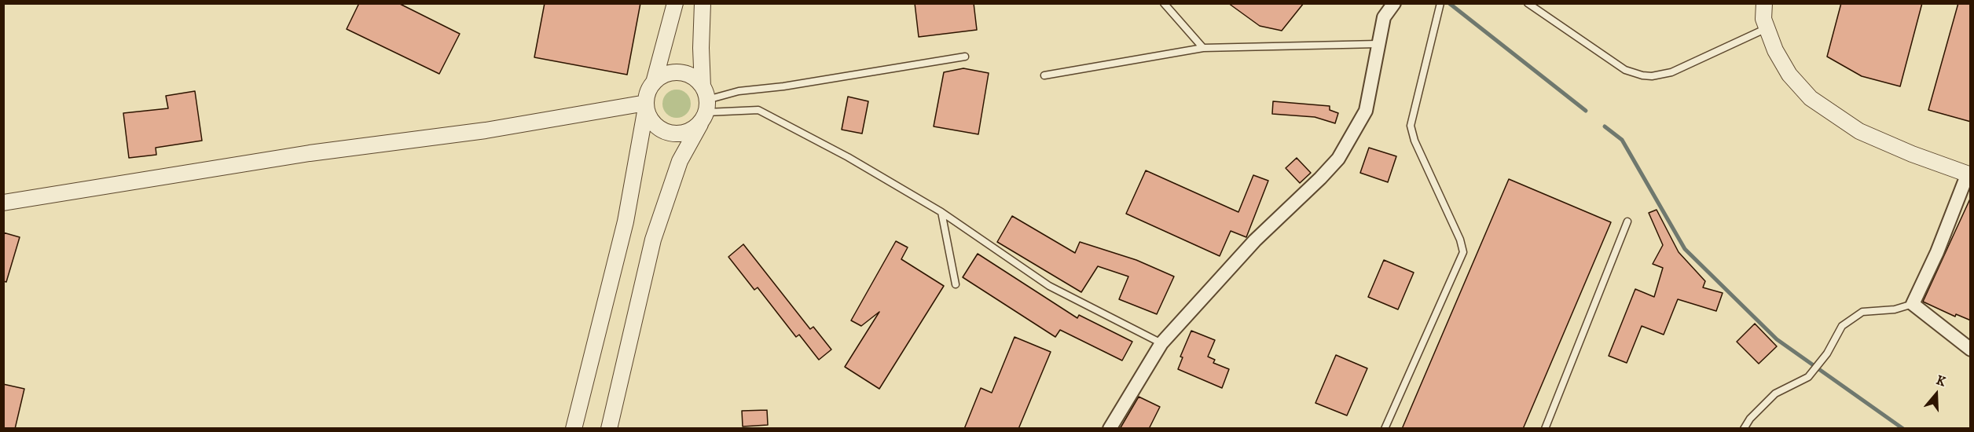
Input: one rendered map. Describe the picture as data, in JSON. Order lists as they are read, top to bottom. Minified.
{"north":"top"}
